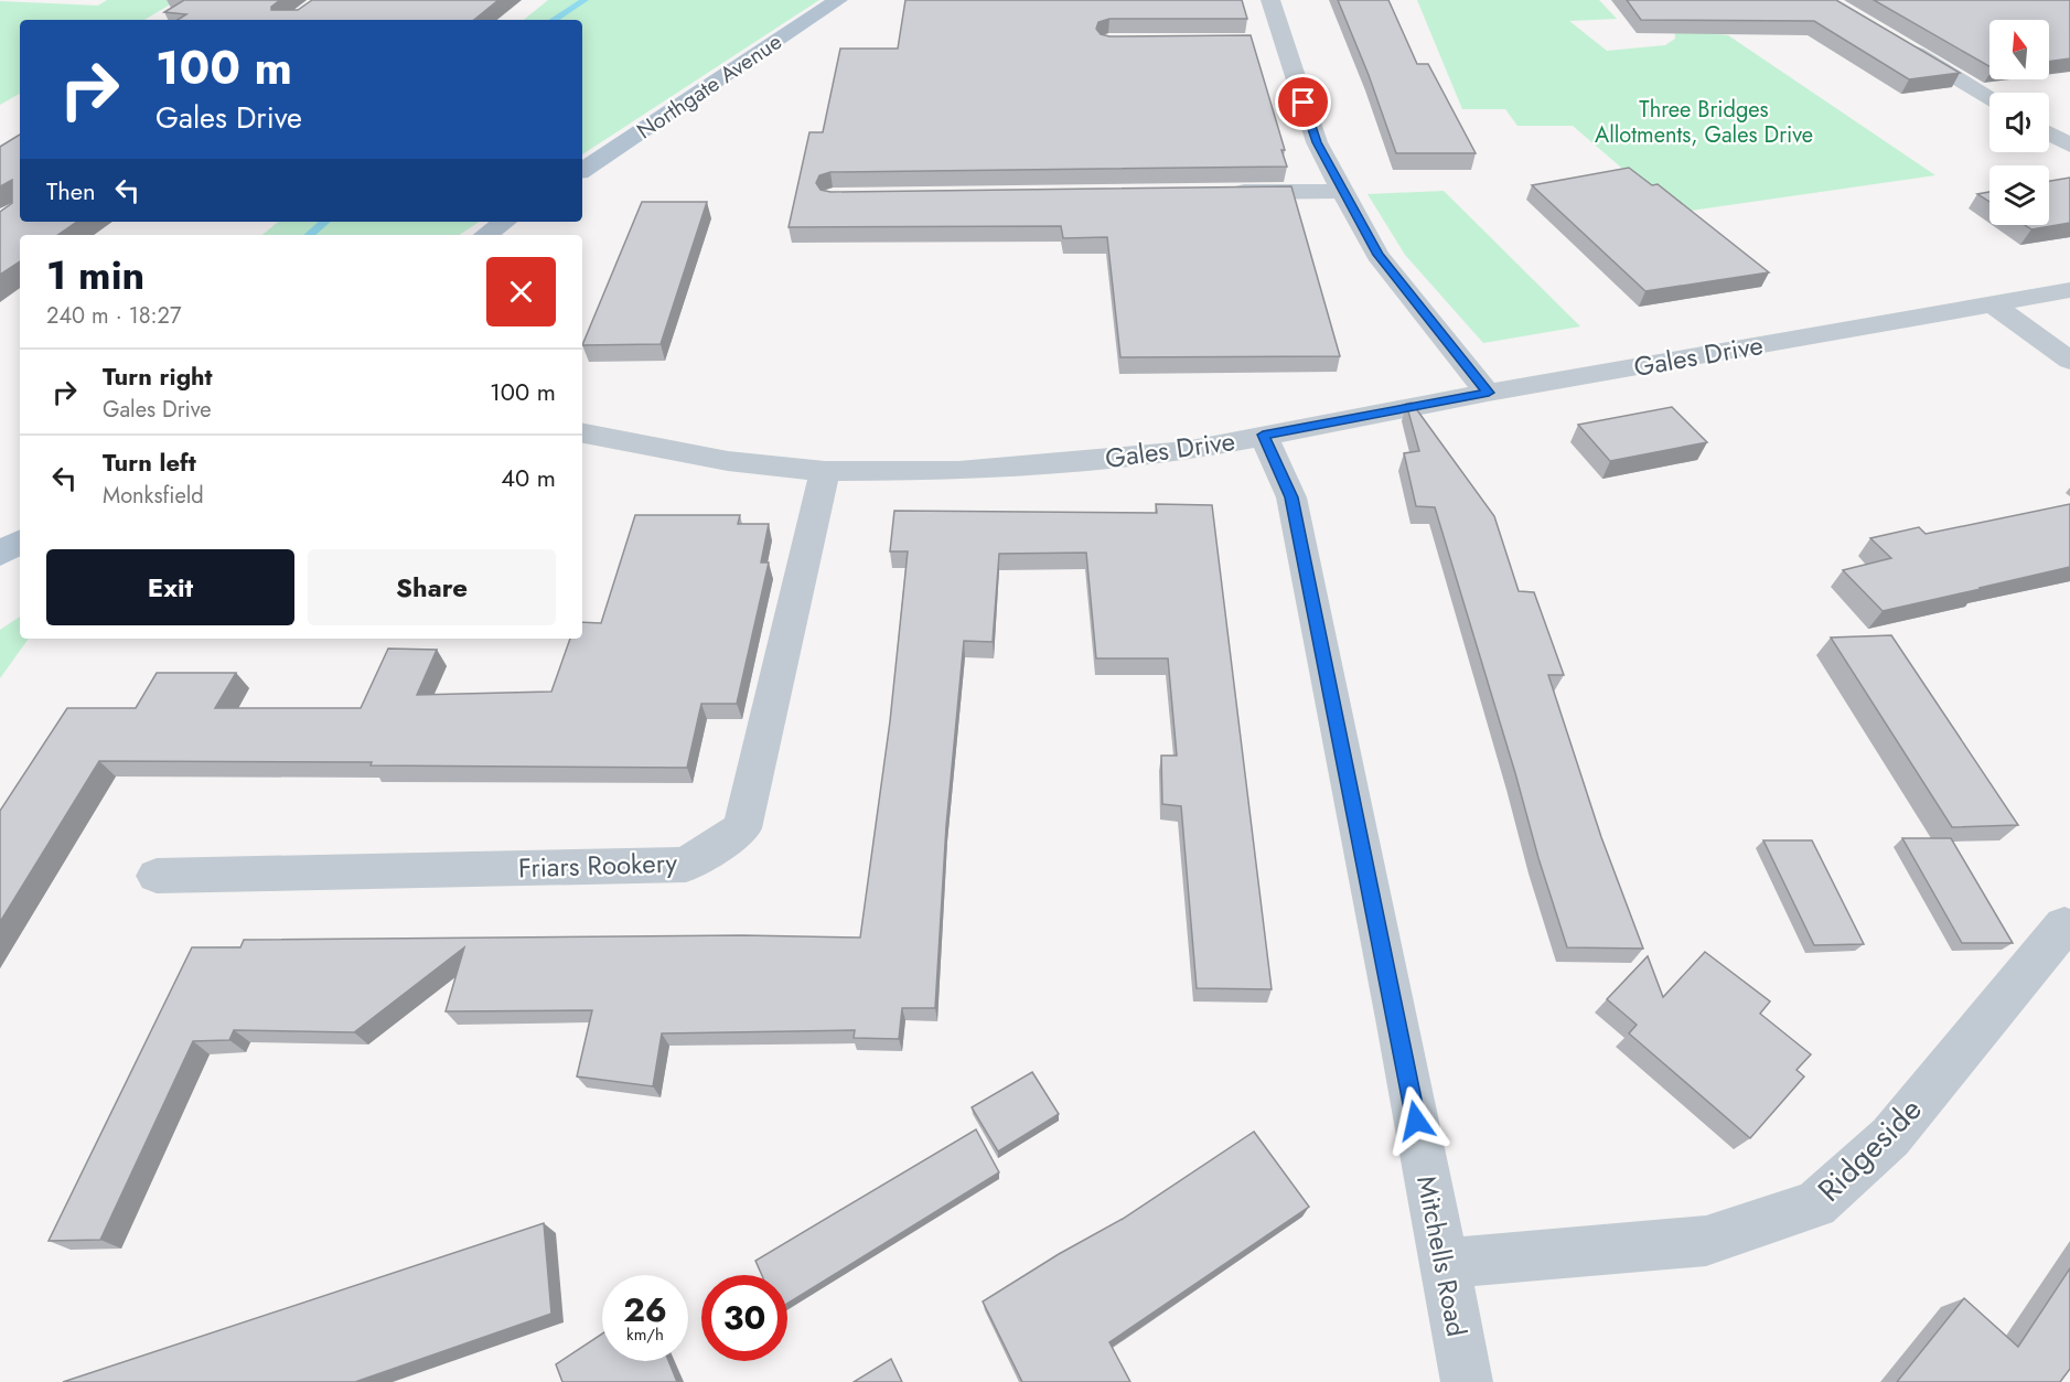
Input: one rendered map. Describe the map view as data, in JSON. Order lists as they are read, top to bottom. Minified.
{"streets":{"main road":["Northgate Avenue"],"street":["Gales Drive","Friars Rookery","Ridgeside","Mitchells Road"]},"crossings":[["Gales Drive","Friars Rookery"],["Gales Drive","Mitchells Road"],["Ridgeside","Mitchells Road"]],"parks":["Three Bridges Allotments, Gales Drive"],"north":"top","page":{"turn":["100 m","Gales Drive"],"then":"Then","heading":["1 min","240 m · 18:27"],"list":[{"name":"Turn right","note":"Gales Drive","value":"100 m"},{"name":"Turn left","note":"Monksfield","value":"40 m"}],"buttons":["Exit","Share"],"speed":"26 km/h","limit":"30"}}
